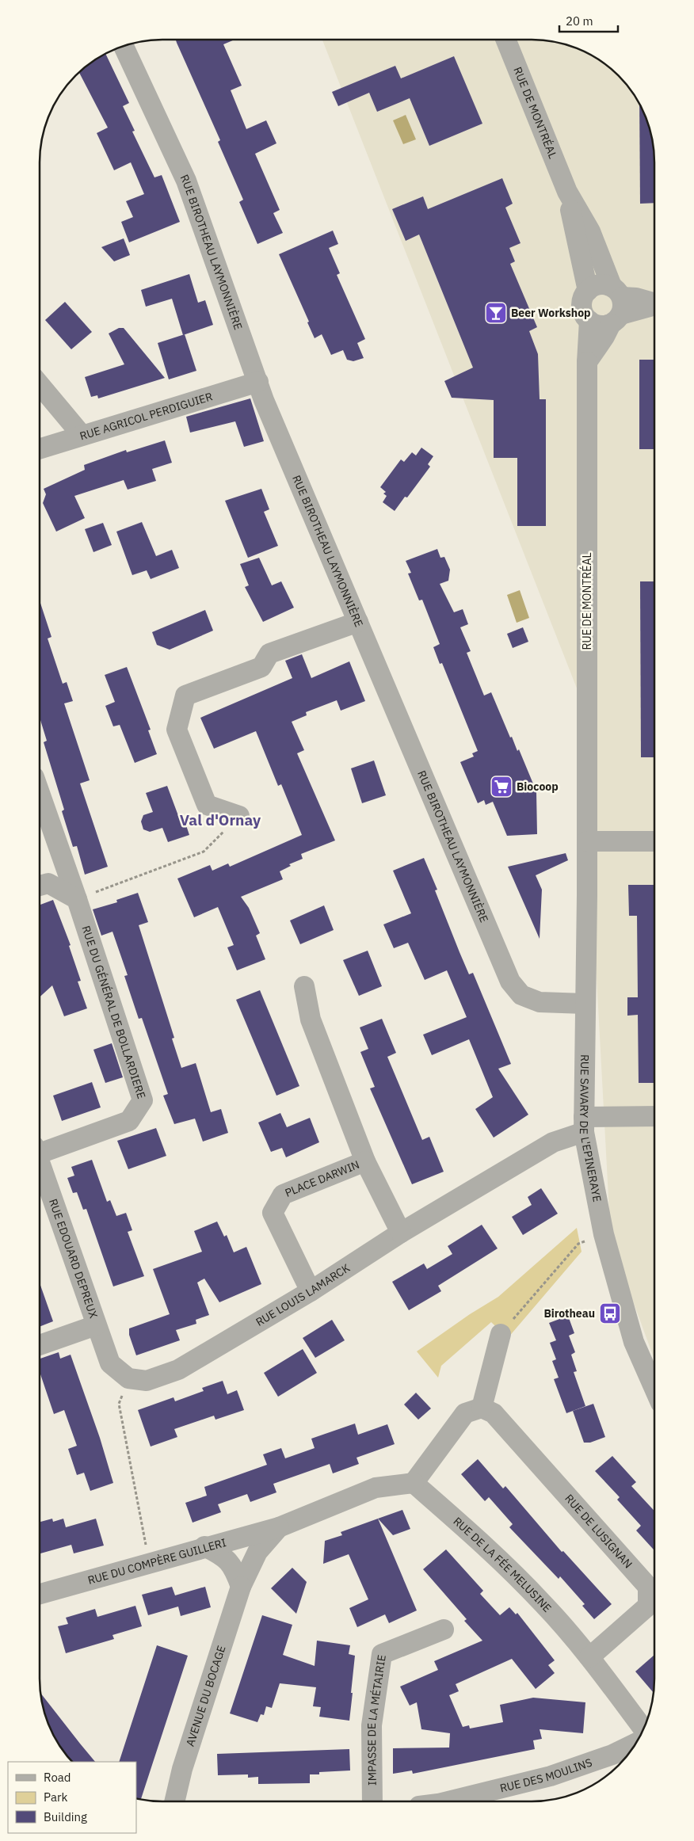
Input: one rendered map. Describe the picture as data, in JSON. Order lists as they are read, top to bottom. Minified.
{"streets":{"street":["RUE DE MONTRÉAL","RUE BIROTHEAU LAYMONNIÈRE","RUE AGRICOL PERDIGUIER","RUE DU GÉNÉRAL DE BOLLARDIERE","RUE SAVARY DE L'EPINERAYE","PLACE DARWIN","RUE EDOUARD DEPREUX","RUE LOUIS LAMARCK","RUE DE LUSIGNAN","RUE DU COMPÈRE GUILLERI","RUE DE LA FÉE MELUSINE","AVENUE DU BOCAGE","IMPASSE DE LA MÉTAIRIE","RUE DES MOULINS"]},"crossings":[["RUE DE MONTRÉAL","RUE SAVARY DE L'EPINERAYE"],["RUE BIROTHEAU LAYMONNIÈRE","RUE AGRICOL PERDIGUIER"],["RUE BIROTHEAU LAYMONNIÈRE","RUE SAVARY DE L'EPINERAYE"],["RUE SAVARY DE L'EPINERAYE","RUE LOUIS LAMARCK"],["PLACE DARWIN","RUE LOUIS LAMARCK"],["RUE DE LUSIGNAN","RUE DE LA FÉE MELUSINE"],["RUE DU COMPÈRE GUILLERI","AVENUE DU BOCAGE"],["RUE DE LA FÉE MELUSINE","AVENUE DU BOCAGE"]],"districts":["Val d'Ornay"],"places":{"bar":["Beer Workshop"],"supermarket":["Biocoop"],"bus stop":["Birotheau"]},"legend":["Road","Park","Building"],"scale_bar":"20 m"}
